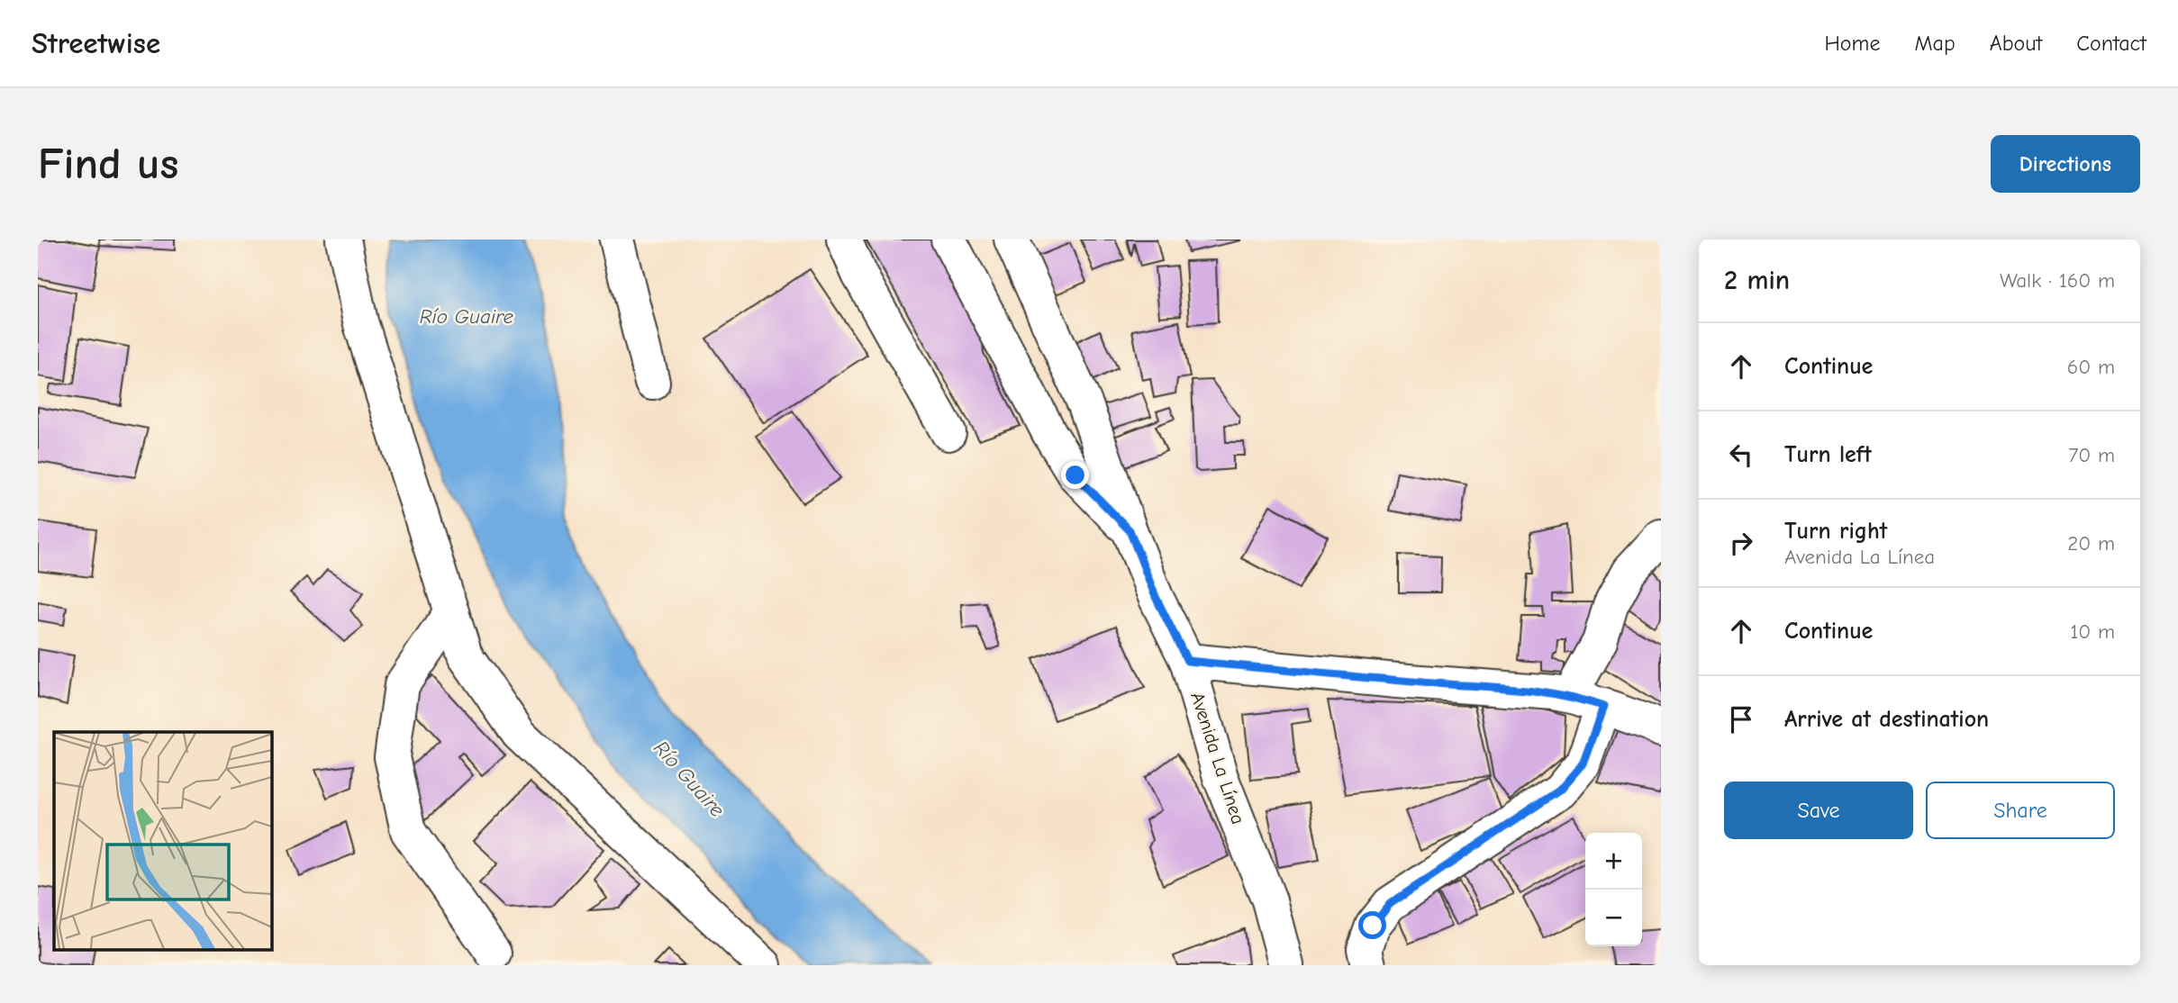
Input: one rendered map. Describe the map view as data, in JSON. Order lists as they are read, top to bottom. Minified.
{"streets":{"street":["Avenida La Línea"]},"water":["Río Guaire"],"page":{"header":"Streetwise","nav":["Home","Map","About","Contact"],"buttons":["Directions",["Save","Share"]],"title":"Find us","heading":["2 min","Walk · 160 m"],"list":[["Continue","60 m"],["Turn left","70 m"],["Turn right","Avenida La Línea","20 m"],["Continue","10 m"],"Arrive at destination"],"map_buttons":["+","−"]}}
